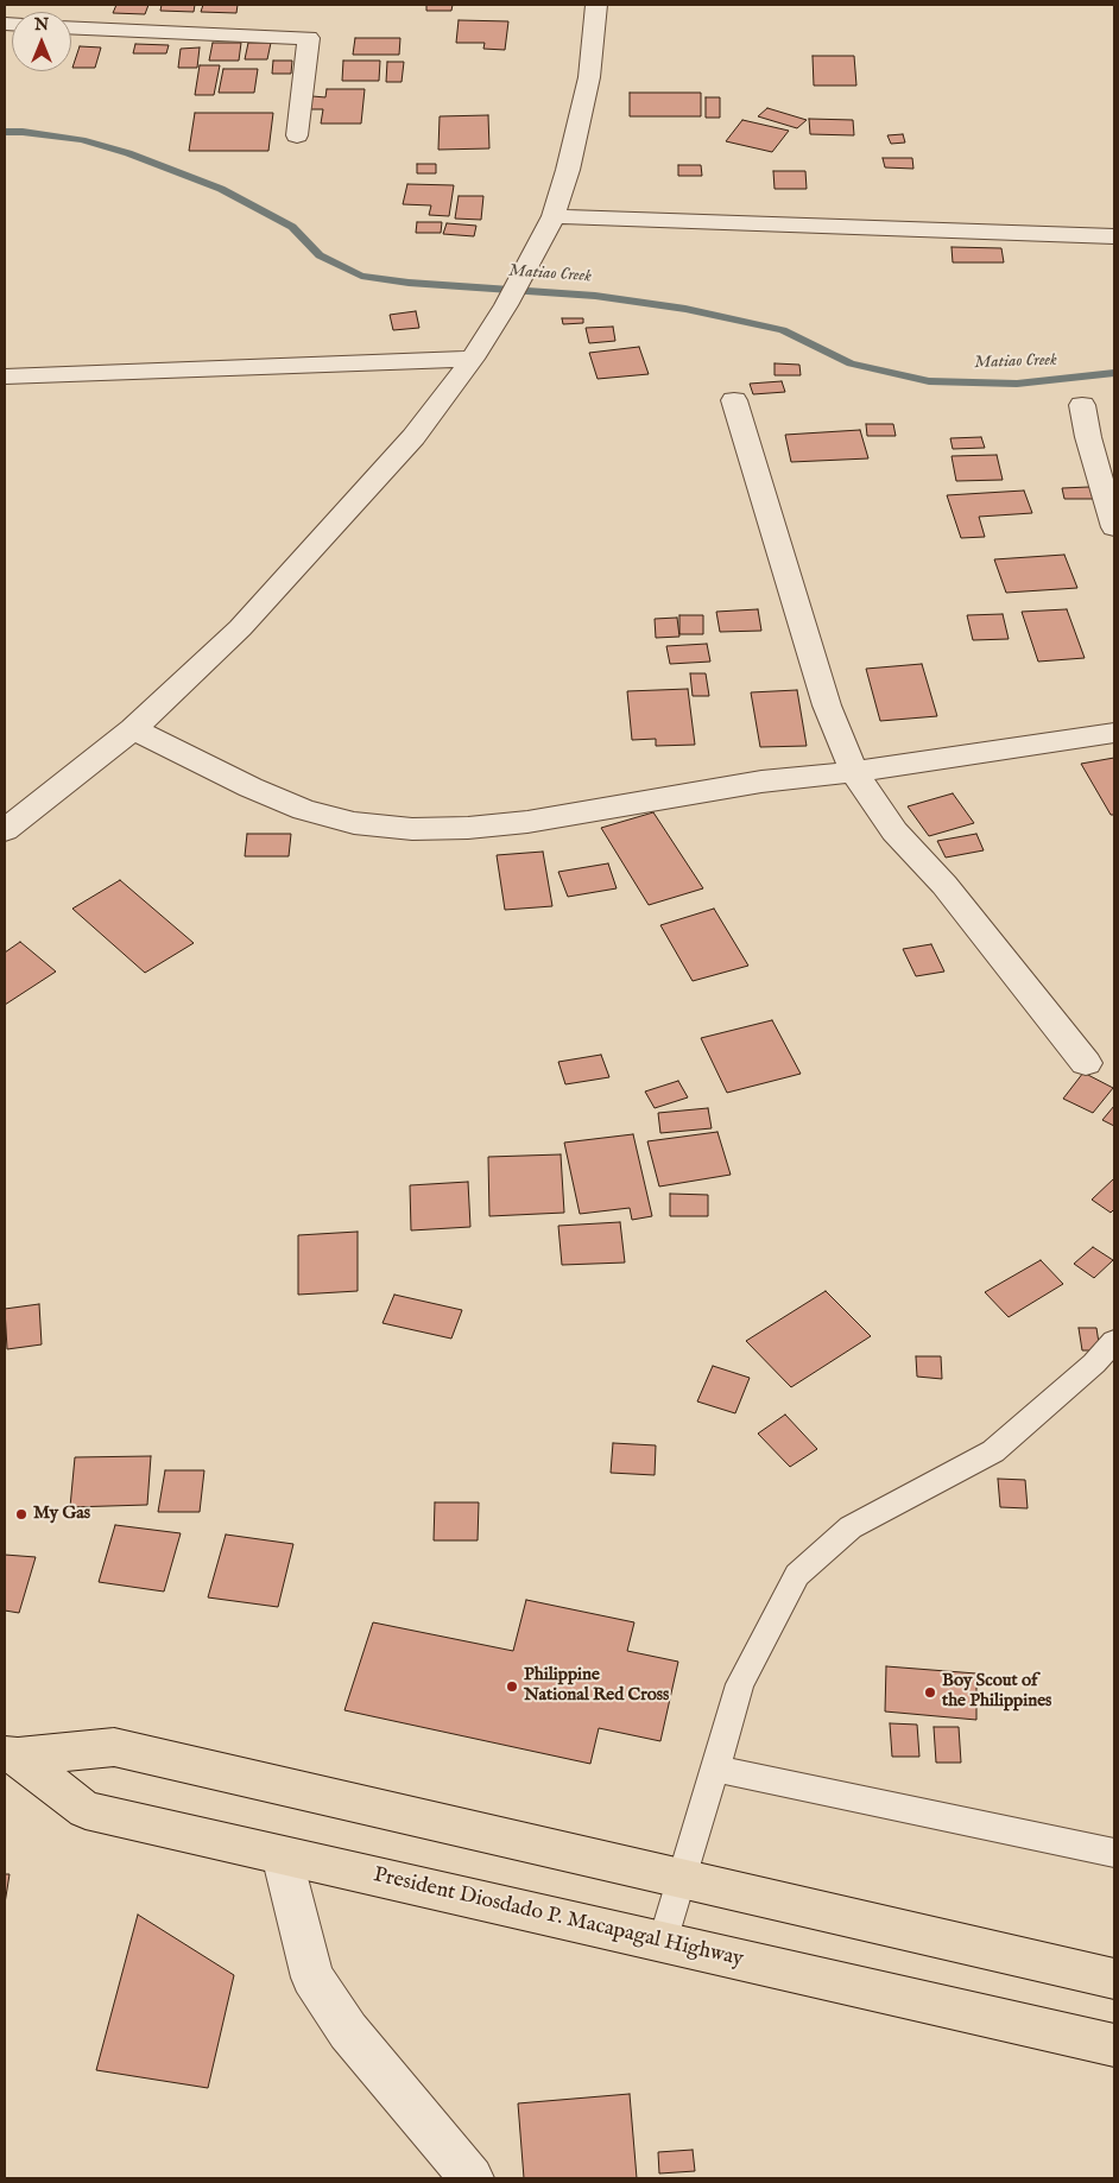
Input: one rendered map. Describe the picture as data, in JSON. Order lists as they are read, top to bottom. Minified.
{"streets":{"highway":["President Diosdado P. Macapagal Highway"]},"water":["Matiao Creek"],"places":["My Gas","Philippine National Red Cross","Boy Scout of the Philippines"],"north":"top"}
